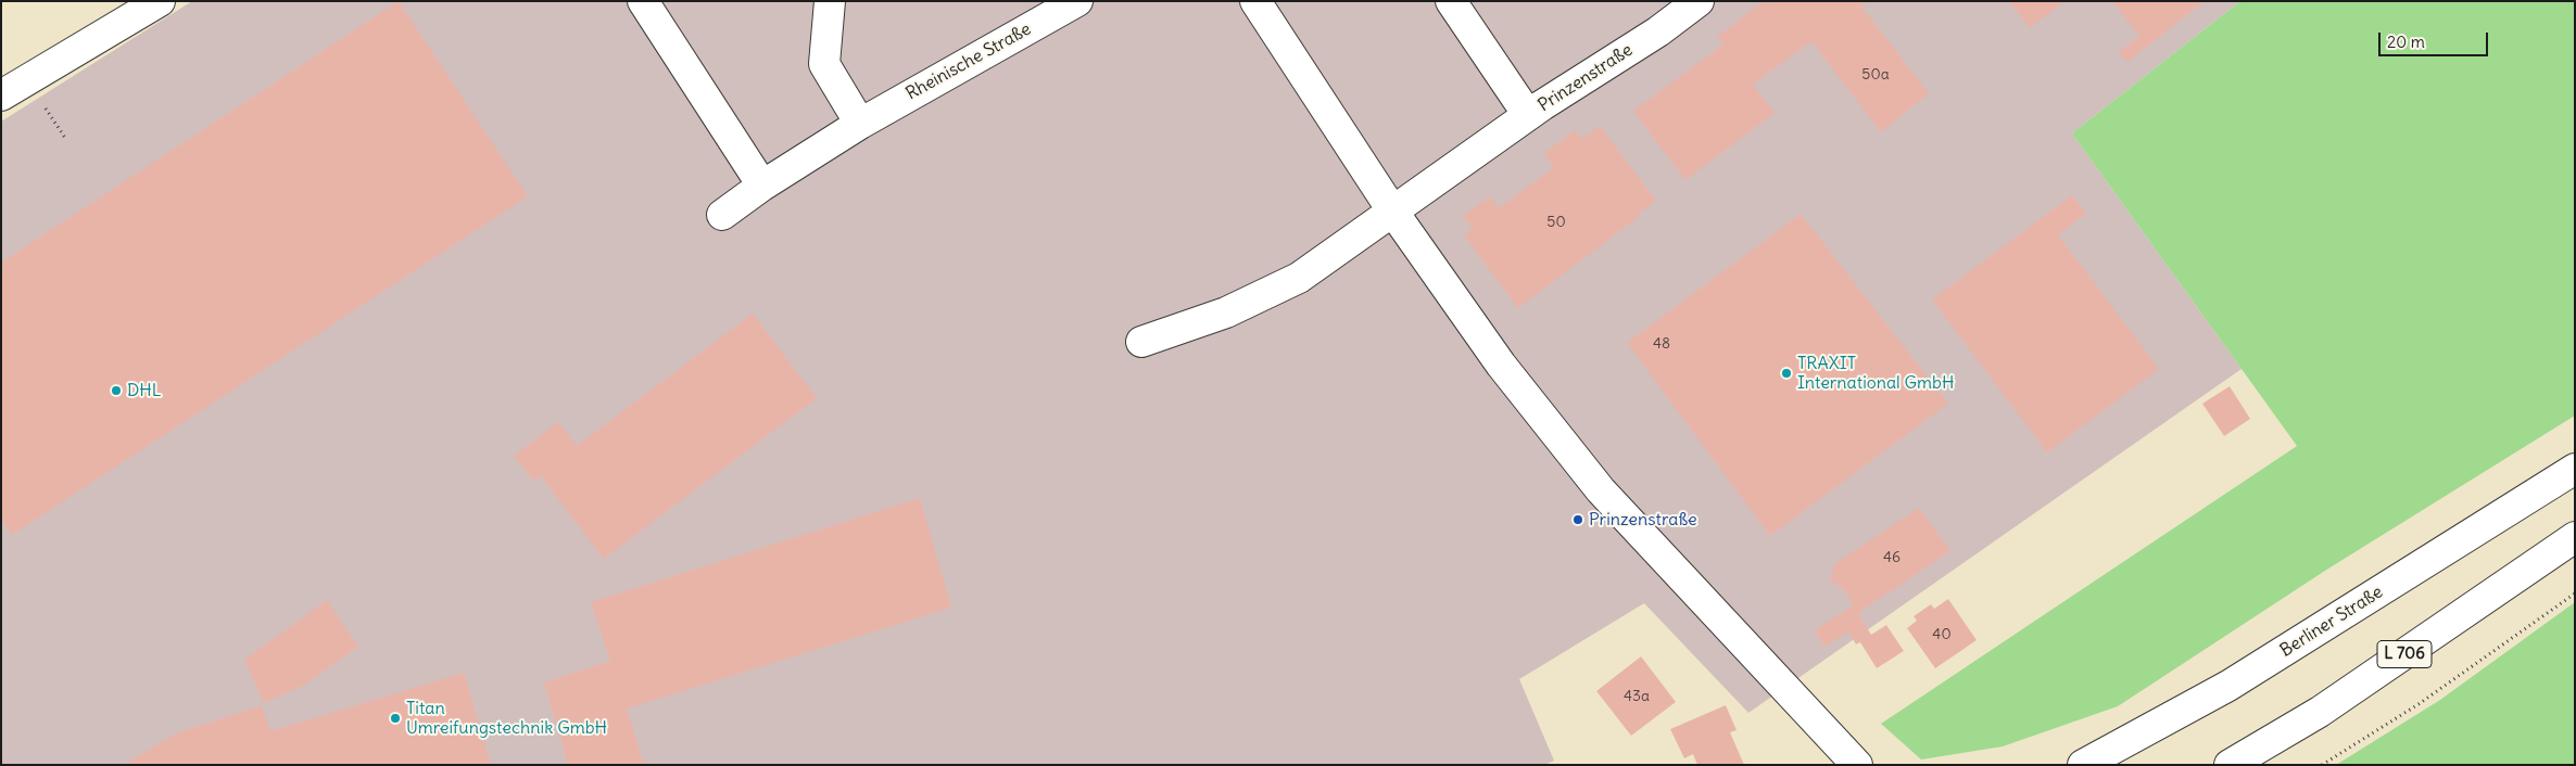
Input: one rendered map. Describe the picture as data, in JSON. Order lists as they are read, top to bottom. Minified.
{"streets":{"street":["Rheinische Straße","Prinzenstraße","Berliner Straße","L 706"]},"places":["TRAXIT International GmbH","DHL","Prinzenstraße","Titan Umreifungstechnik GmbH"],"house_numbers":["50a","50","48","46","40","43a"],"scale_bar":"20 m"}
